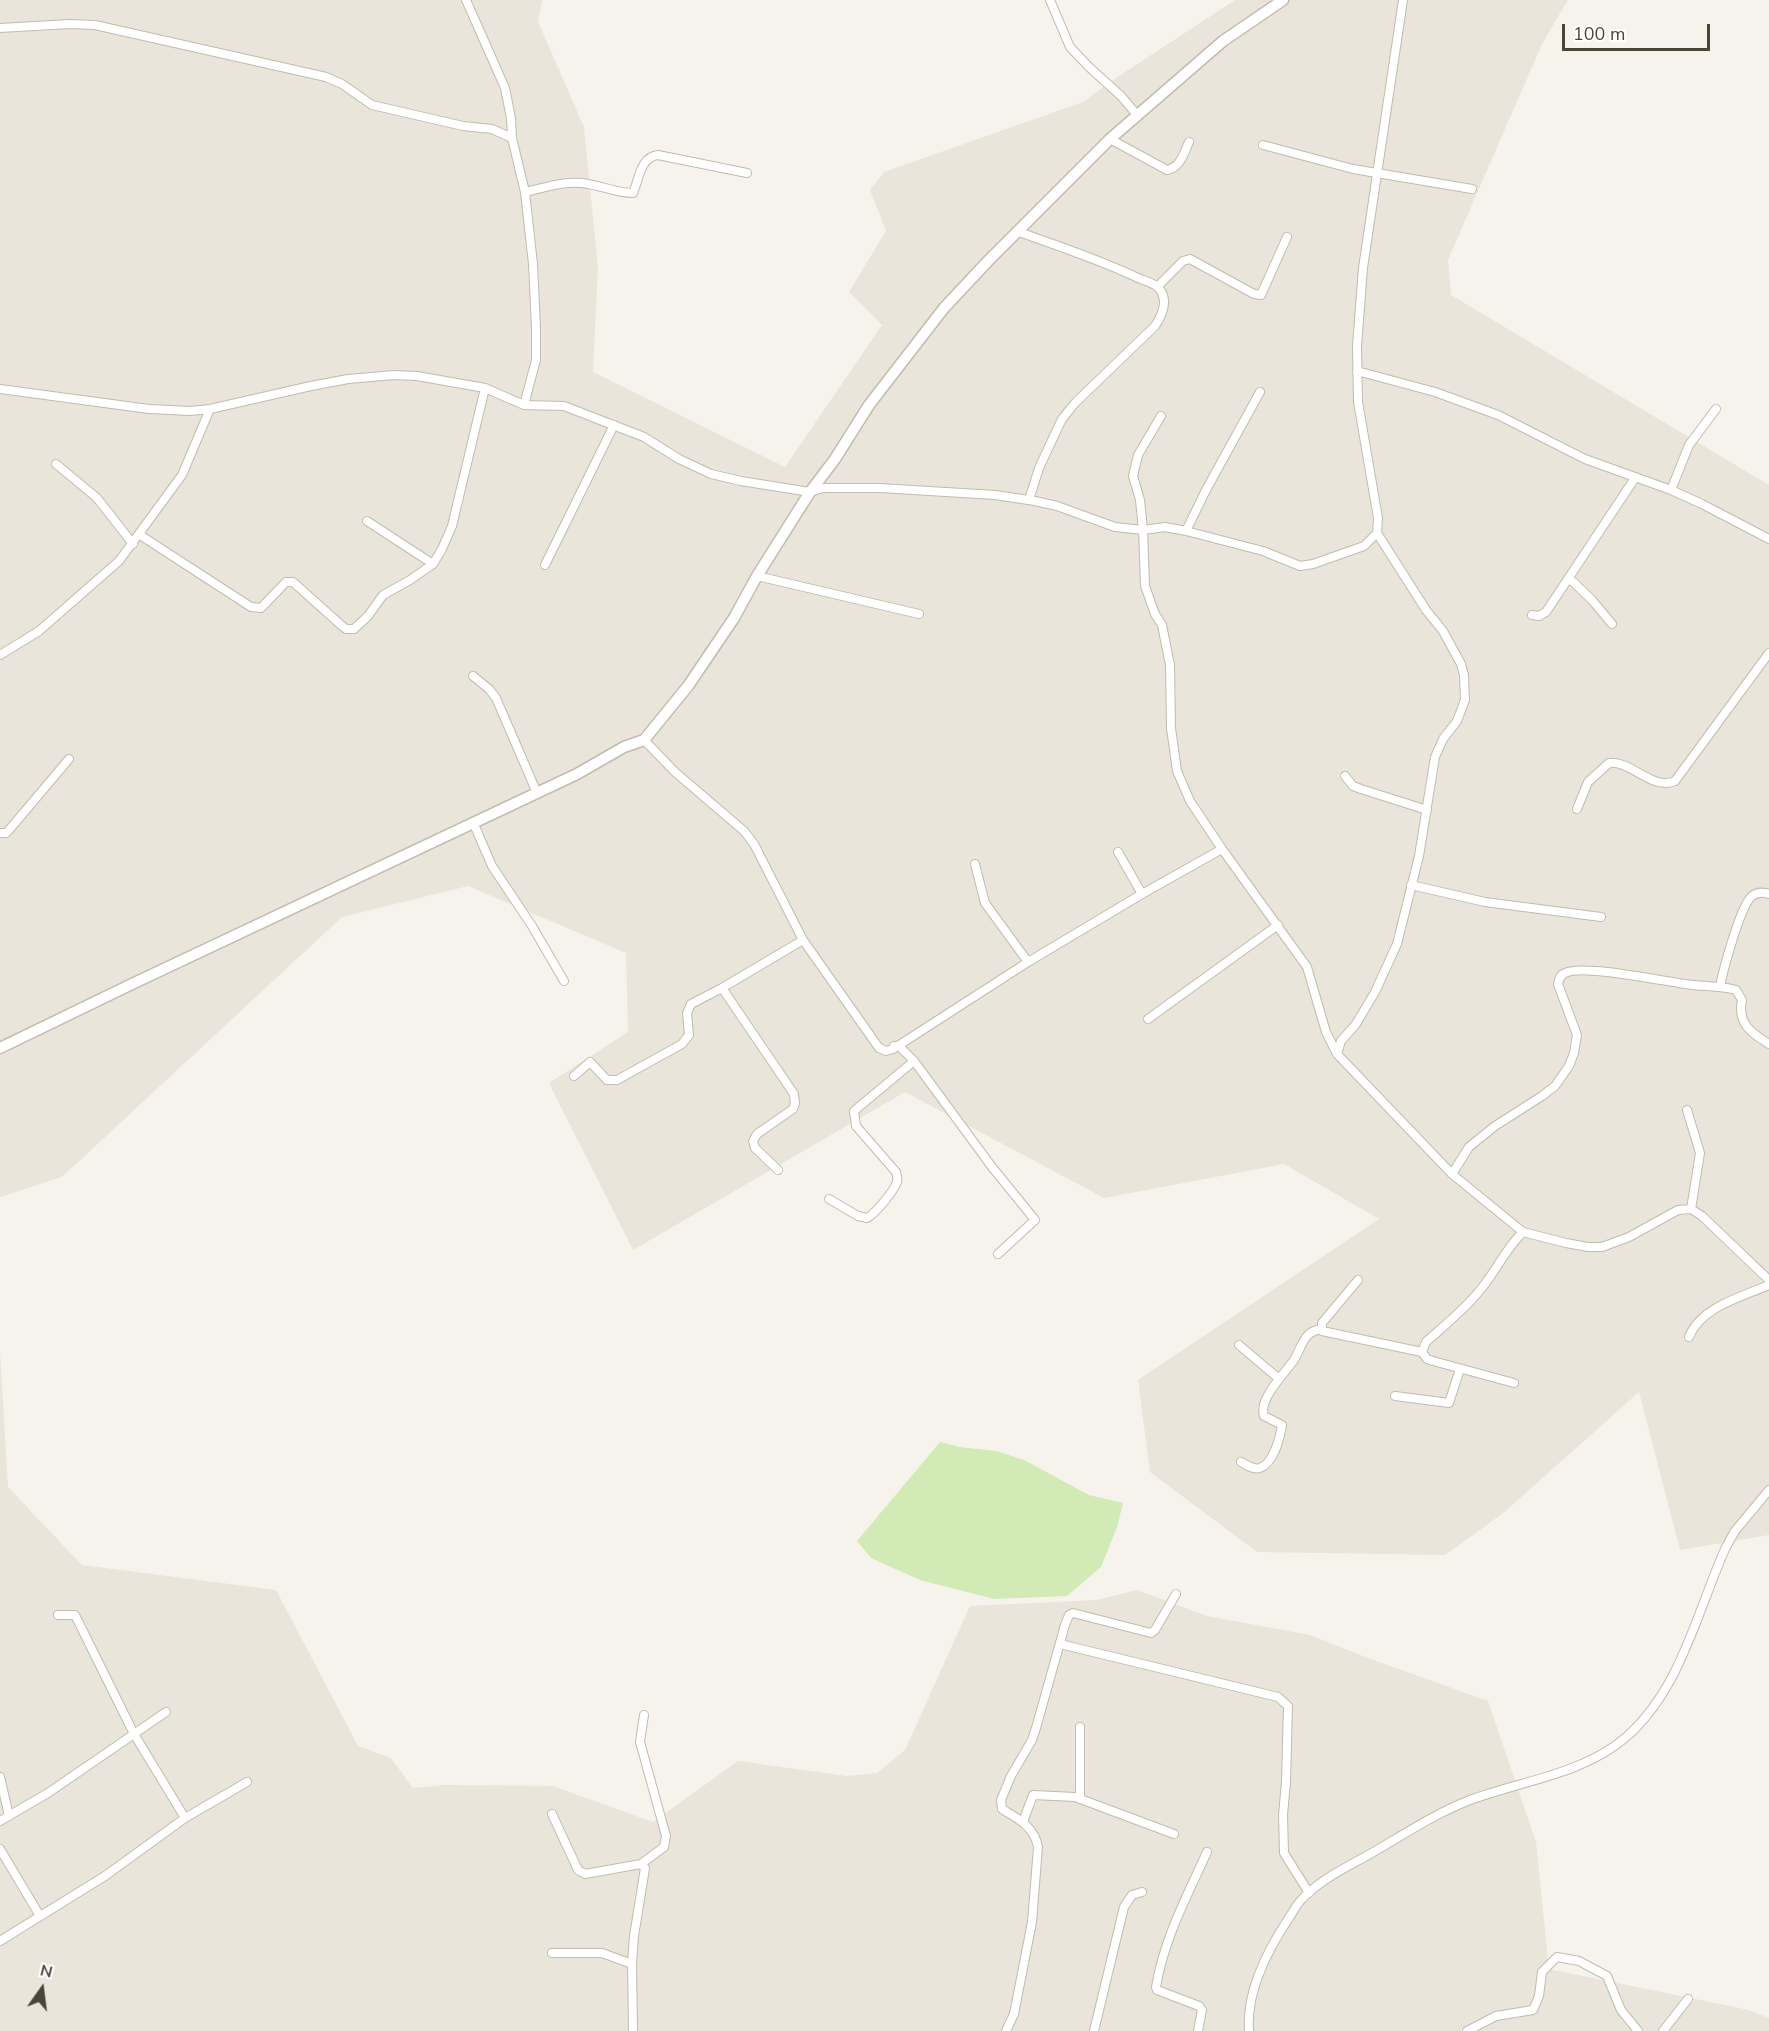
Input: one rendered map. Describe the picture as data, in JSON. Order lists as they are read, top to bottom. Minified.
{"scale_bar":"100 m","north":"top"}
